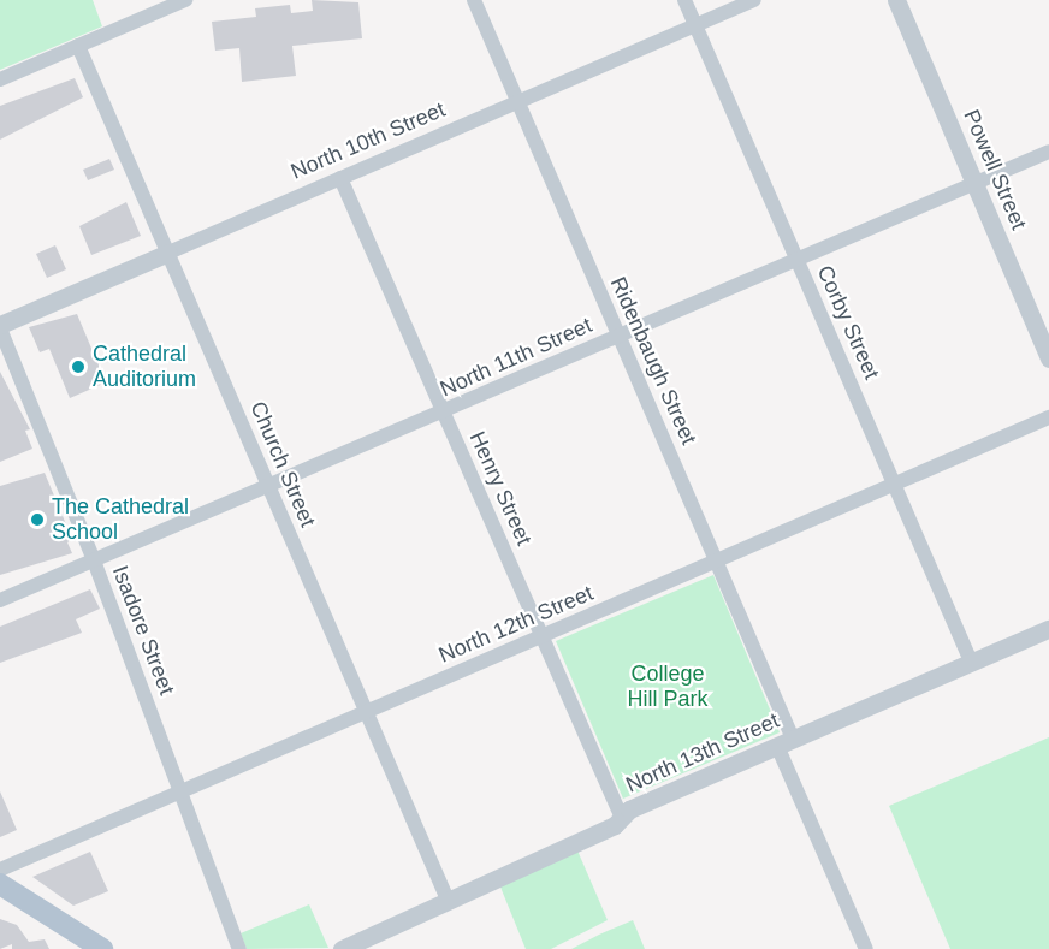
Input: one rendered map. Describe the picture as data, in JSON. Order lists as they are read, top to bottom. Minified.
{"streets":{"street":["North 10th Street","Powell Street","Corby Street","North 11th Street","Ridenbaugh Street","Church Street","Henry Street","North 12th Street","Isadore Street","North 13th Street"]},"crossings":[["North 10th Street","Corby Street"],["North 10th Street","Ridenbaugh Street"],["North 10th Street","Church Street"],["North 10th Street","Henry Street"],["North 10th Street","Isadore Street"],["Powell Street","North 11th Street"],["Corby Street","North 11th Street"],["Corby Street","North 12th Street"],["Corby Street","North 13th Street"],["North 11th Street","Ridenbaugh Street"],["North 11th Street","Church Street"],["North 11th Street","Henry Street"],["North 11th Street","Isadore Street"],["Ridenbaugh Street","North 12th Street"],["Ridenbaugh Street","North 13th Street"],["Church Street","North 12th Street"],["Church Street","North 13th Street"],["Henry Street","North 12th Street"],["Henry Street","North 13th Street"],["North 12th Street","Isadore Street"]],"parks":["College Hill Park"],"places":["Cathedral Auditorium","The Cathedral School"]}
